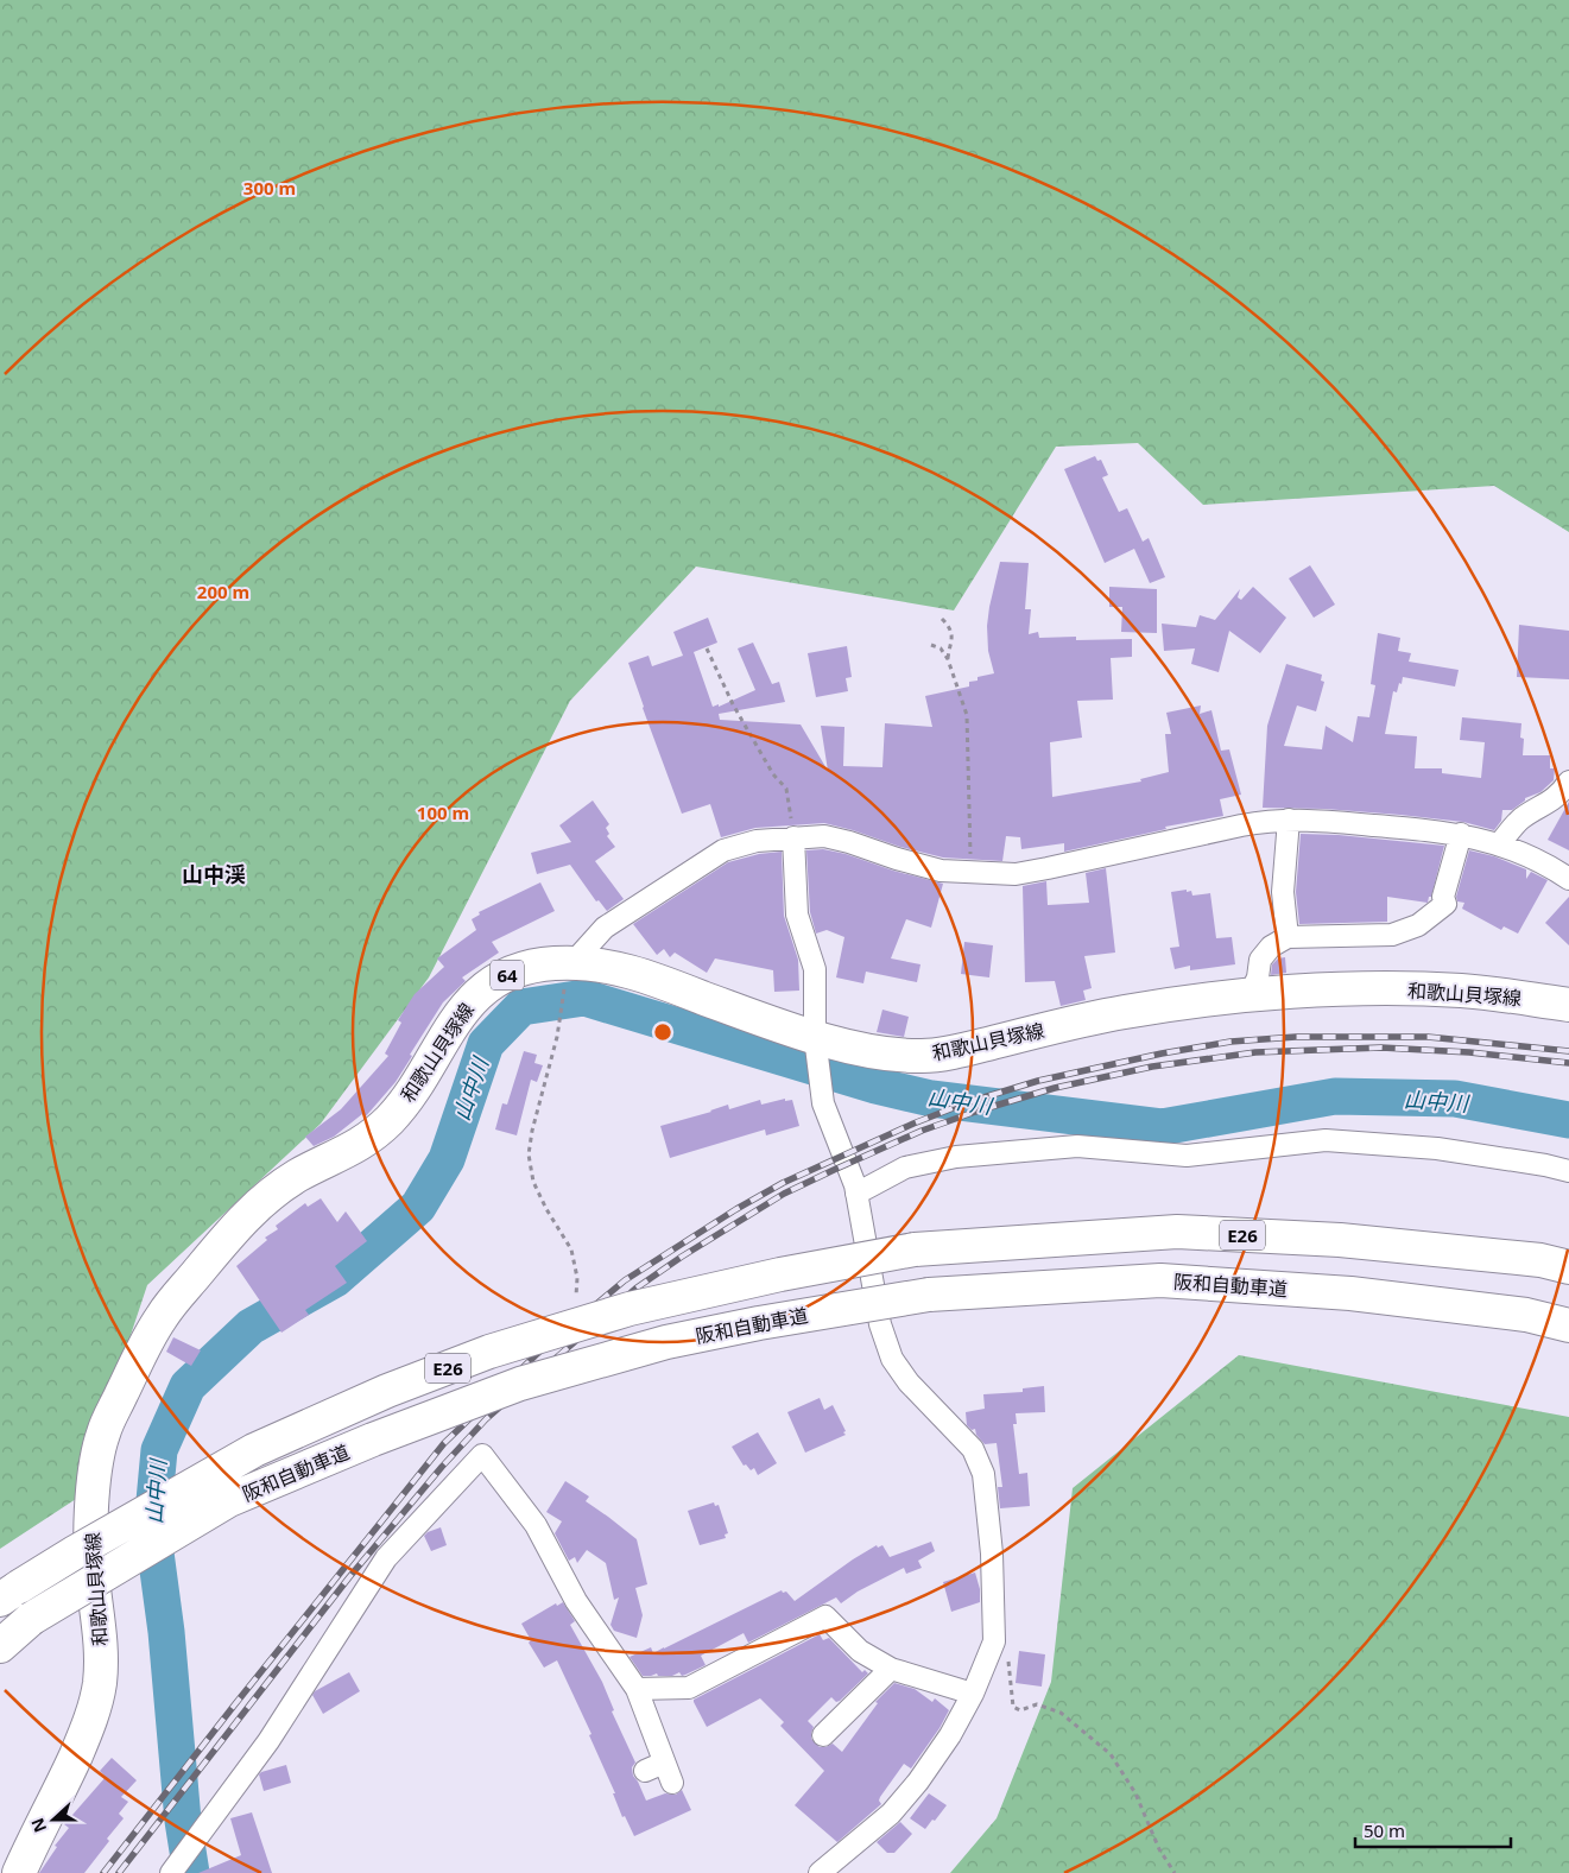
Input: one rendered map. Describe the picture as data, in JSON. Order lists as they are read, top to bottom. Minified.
{"streets":{"main road":["64","和歌山貝塚線","E26","阪和自動車道"]},"districts":["山中渓"],"water":["山中川"],"scale_bar":"50 m","north":"left","rings":["300 m","200 m","100 m"]}
